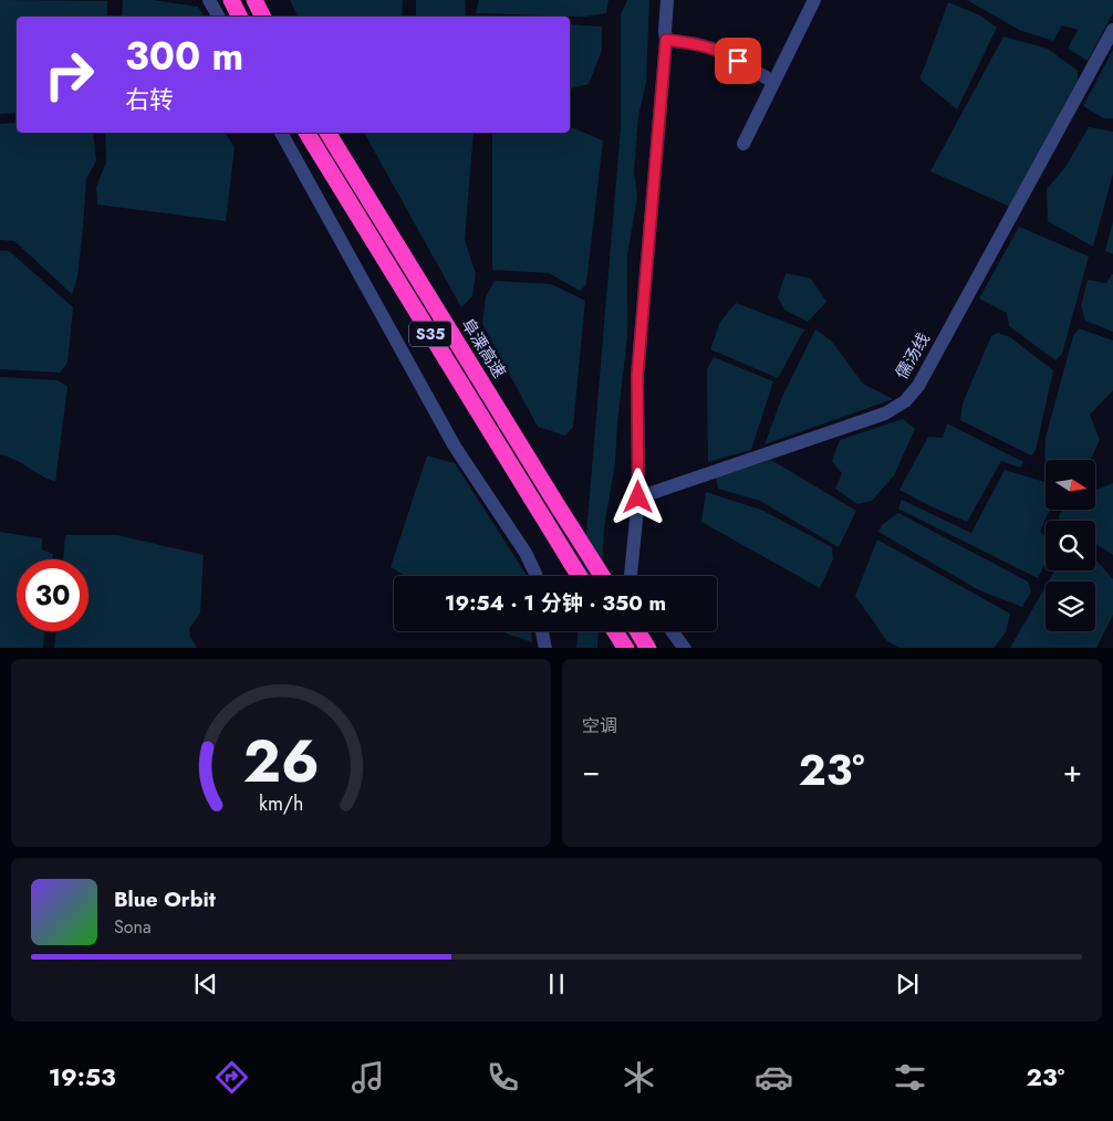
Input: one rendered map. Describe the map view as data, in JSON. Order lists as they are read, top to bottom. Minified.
{"streets":{"highway":["S35","阜溧高速"],"street":["儒汤线"]},"north":"right","page":{"turn":["300 m","右转"],"limit":"30","trip":"19:54 · 1 分钟 · 350 m","tile":"空调","heat":["−","23°","+"],"song":["Blue Orbit","Sona"],"tabs":["19:53","23°"],"gauge":["26","km/h"]}}
